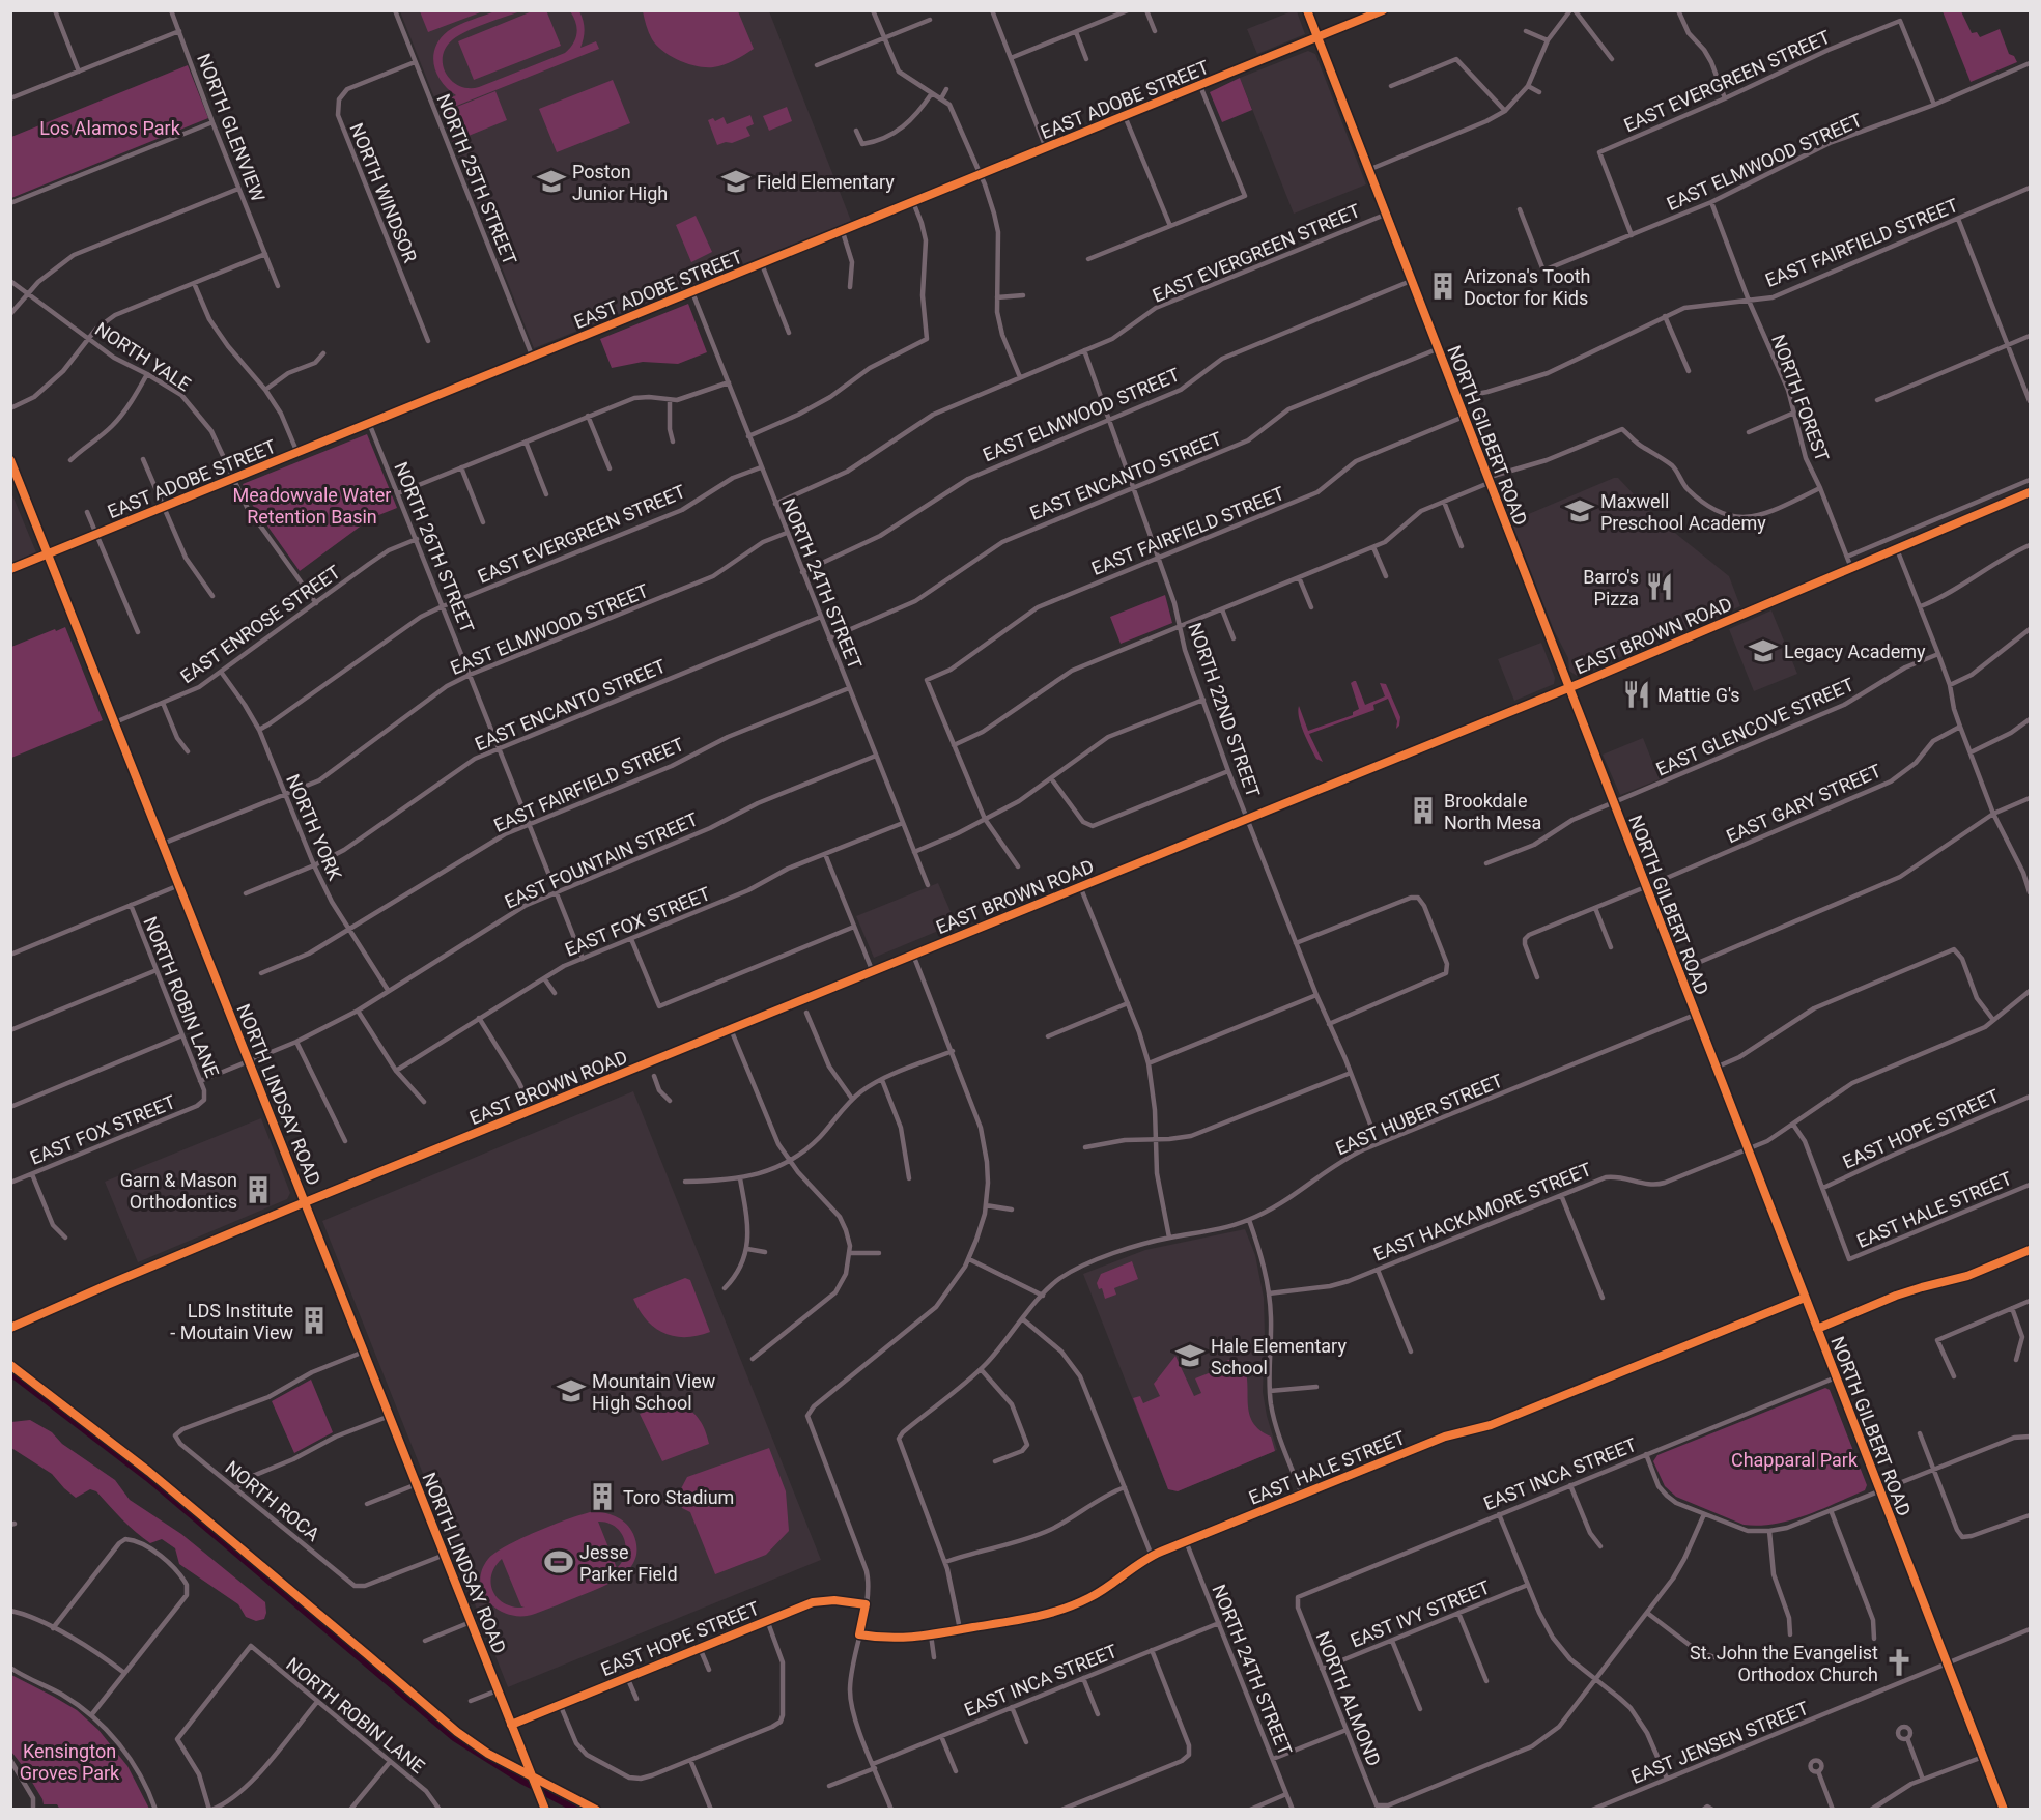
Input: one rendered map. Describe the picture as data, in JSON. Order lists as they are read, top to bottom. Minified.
{"streets":{"main road":["EAST ADOBE STREET","NORTH GILBERT ROAD","EAST BROWN ROAD","NORTH LINDSAY ROAD"],"street":["EAST EVERGREEN STREET","NORTH GLENVIEW","EAST ELMWOOD STREET","NORTH 25TH STREET","NORTH WINDSOR","EAST FAIRFIELD STREET","NORTH YALE","NORTH FOREST","EAST ENCANTO STREET","NORTH 26TH STREET","NORTH 24TH STREET","EAST ENROSE STREET","NORTH 22ND STREET","EAST GLENCOVE STREET","EAST GARY STREET","NORTH YORK","EAST FOUNTAIN STREET","EAST FOX STREET","NORTH ROBIN LANE","EAST HUBER STREET","EAST HOPE STREET","EAST HALE STREET","EAST HACKAMORE STREET","EAST INCA STREET","NORTH ROCA","EAST IVY STREET","NORTH ALMOND","EAST JENSEN STREET"]},"crossings":[["EAST EVERGREEN STREET","EAST ELMWOOD STREET"],["EAST EVERGREEN STREET","NORTH GILBERT ROAD"],["EAST EVERGREEN STREET","NORTH 26TH STREET"],["EAST EVERGREEN STREET","NORTH 24TH STREET"],["EAST EVERGREEN STREET","NORTH 22ND STREET"],["EAST EVERGREEN STREET","NORTH YORK"],["EAST ADOBE STREET","NORTH 25TH STREET"],["EAST ADOBE STREET","NORTH YALE"],["EAST ADOBE STREET","NORTH GILBERT ROAD"],["EAST ADOBE STREET","NORTH 26TH STREET"],["EAST ADOBE STREET","NORTH 24TH STREET"],["EAST ADOBE STREET","NORTH LINDSAY ROAD"],["EAST ELMWOOD STREET","NORTH FOREST"],["EAST ELMWOOD STREET","NORTH GILBERT ROAD"],["EAST ELMWOOD STREET","NORTH 26TH STREET"],["EAST ELMWOOD STREET","NORTH 24TH STREET"],["EAST ELMWOOD STREET","NORTH 22ND STREET"],["EAST ELMWOOD STREET","NORTH YORK"],["EAST ELMWOOD STREET","NORTH LINDSAY ROAD"],["NORTH 25TH STREET","NORTH WINDSOR"],["EAST FAIRFIELD STREET","NORTH FOREST"],["EAST FAIRFIELD STREET","NORTH GILBERT ROAD"],["EAST FAIRFIELD STREET","NORTH 26TH STREET"],["EAST FAIRFIELD STREET","NORTH 24TH STREET"],["EAST FAIRFIELD STREET","NORTH 22ND STREET"],["EAST FAIRFIELD STREET","NORTH YORK"],["NORTH YALE","EAST ENROSE STREET"],["NORTH FOREST","EAST BROWN ROAD"],["NORTH GILBERT ROAD","EAST ENCANTO STREET"],["NORTH GILBERT ROAD","EAST BROWN ROAD"],["NORTH GILBERT ROAD","EAST GLENCOVE STREET"],["NORTH GILBERT ROAD","EAST GARY STREET"],["NORTH GILBERT ROAD","EAST HUBER STREET"],["NORTH GILBERT ROAD","EAST HALE STREET"],["NORTH GILBERT ROAD","EAST HACKAMORE STREET"],["NORTH GILBERT ROAD","EAST INCA STREET"],["NORTH GILBERT ROAD","EAST JENSEN STREET"],["EAST ENCANTO STREET","NORTH 26TH STREET"],["EAST ENCANTO STREET","NORTH 24TH STREET"],["EAST ENCANTO STREET","NORTH 22ND STREET"],["EAST ENCANTO STREET","NORTH YORK"],["NORTH 26TH STREET","EAST ENROSE STREET"],["NORTH 26TH STREET","EAST FOUNTAIN STREET"],["NORTH 26TH STREET","EAST FOX STREET"],["NORTH 24TH STREET","EAST FOUNTAIN STREET"],["NORTH 24TH STREET","EAST FOX STREET"],["NORTH 24TH STREET","EAST HALE STREET"],["NORTH 24TH STREET","EAST INCA STREET"],["EAST ENROSE STREET","NORTH YORK"],["EAST ENROSE STREET","NORTH LINDSAY ROAD"],["EAST BROWN ROAD","NORTH 22ND STREET"],["EAST BROWN ROAD","NORTH LINDSAY ROAD"],["NORTH 22ND STREET","EAST HUBER STREET"],["NORTH YORK","EAST FOUNTAIN STREET"],["EAST FOUNTAIN STREET","NORTH LINDSAY ROAD"],["EAST FOX STREET","NORTH ROBIN LANE"],["NORTH LINDSAY ROAD","EAST HOPE STREET"],["NORTH LINDSAY ROAD","NORTH ROCA"],["EAST HOPE STREET","EAST HALE STREET"],["EAST INCA STREET","NORTH ALMOND"],["EAST IVY STREET","NORTH ALMOND"]],"parks":["Los Alamos Park","Meadowvale Water Retention Basin","Chapparal Park","Kensington Groves Park"],"places":{"school or university":["Poston Junior High","Field Elementary","Maxwell Preschool Academy","Legacy Academy","Hale Elementary School","Mountain View High School"],"building":["Arizona's Tooth Doctor for Kids","Brookdale North Mesa","Garn & Mason Orthodontics","LDS Institute - Moutain View","Toro Stadium"],"restaurant":["Barro's Pizza","Mattie G's"],"sports":["Jesse Parker Field"],"church":["St. John the Evangelist Orthodox Church"]}}
